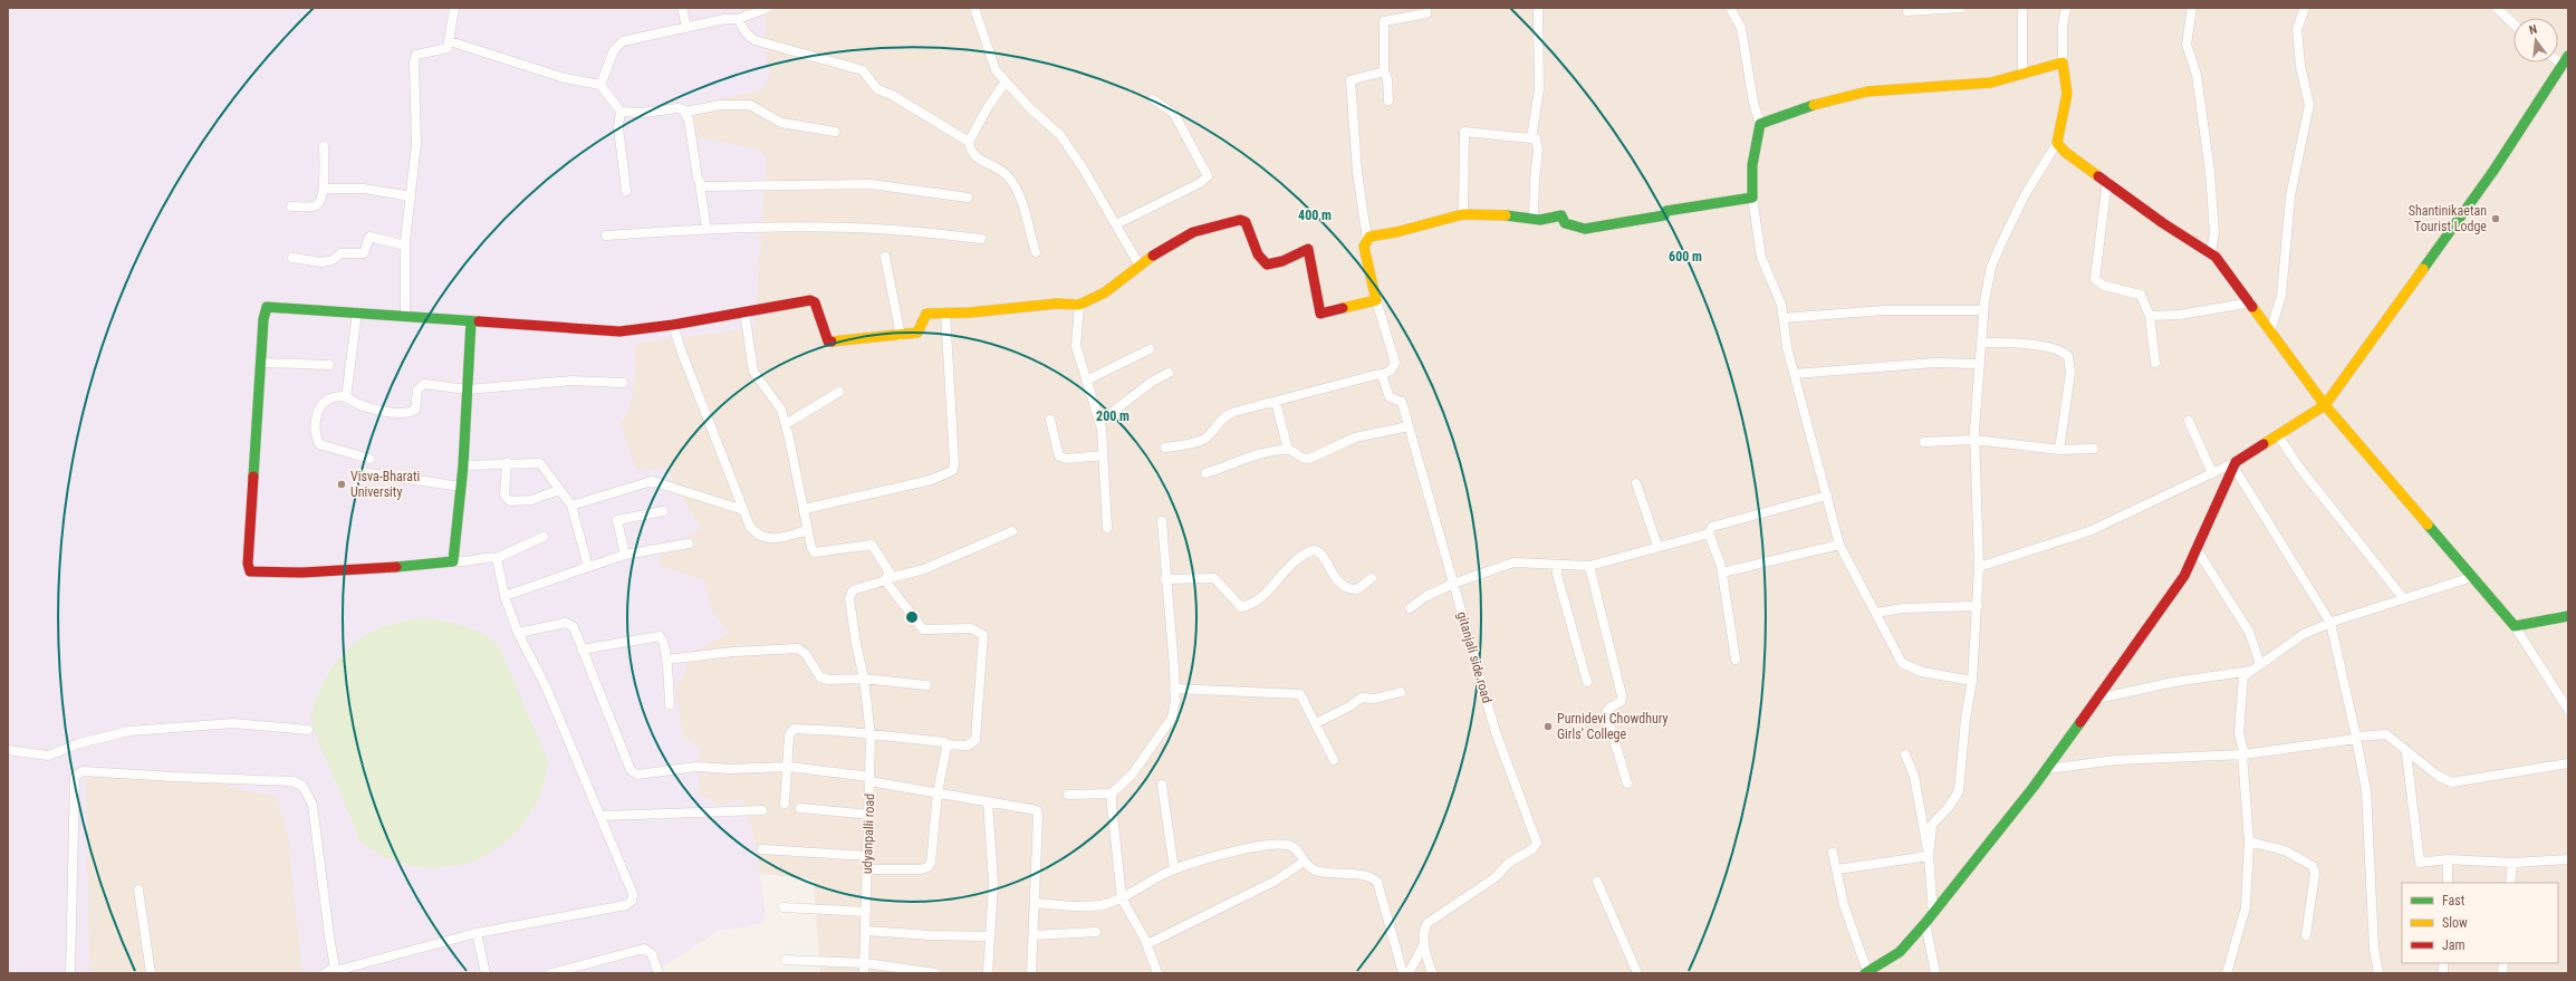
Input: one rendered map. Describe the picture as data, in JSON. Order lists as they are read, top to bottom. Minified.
{"streets":{"street":["gitanjali side road","udyanpalli road"]},"places":["Shantinikaetan Tourist Lodge","Visva-Bharati University","Purnidevi Chowdhury Girls' College"],"legend":["Fast","Slow","Jam"],"north":"top","rings":["400 m","600 m","200 m"]}
